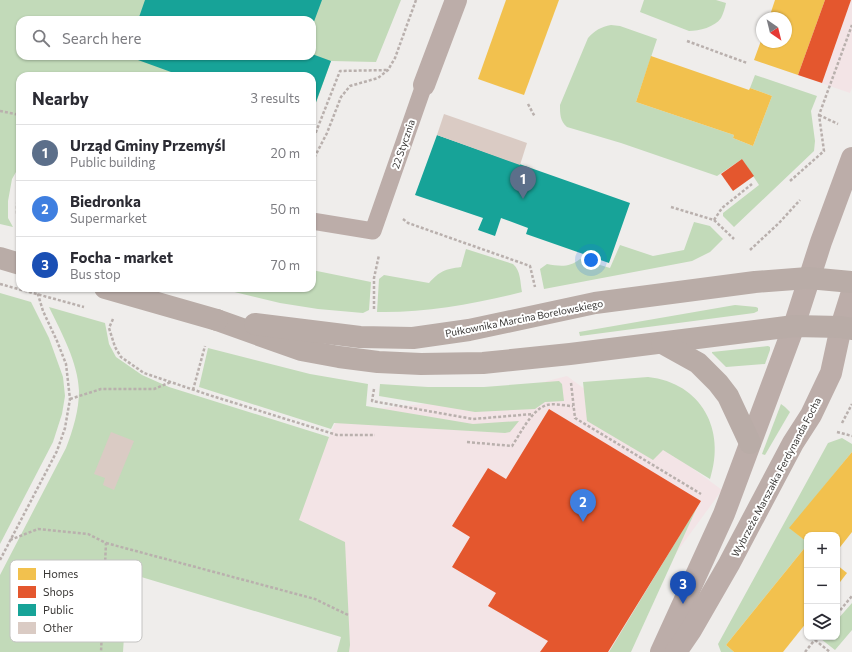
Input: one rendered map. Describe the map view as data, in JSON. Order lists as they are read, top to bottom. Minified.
{"streets":{"main road":["Pułkownika Marcina Borelowskiego"],"street":["22 Stycznia","Wybrzeże Marszałka Ferdynanda Focha"]},"legend":["Homes","Shops","Public","Other"],"north":"bottom right","page":{"search":"Search here","heading":["Nearby","3 results"],"list":[{"mark":"1","name":"Urząd Gminy Przemyśl","note":"Public building","value":"20 m"},{"mark":"2","name":"Biedronka","note":"Supermarket","value":"50 m"},{"mark":"3","name":"Focha - market","note":"Bus stop","value":"70 m"}],"pins":["1","2","3"],"map_buttons":["+","−"]}}
